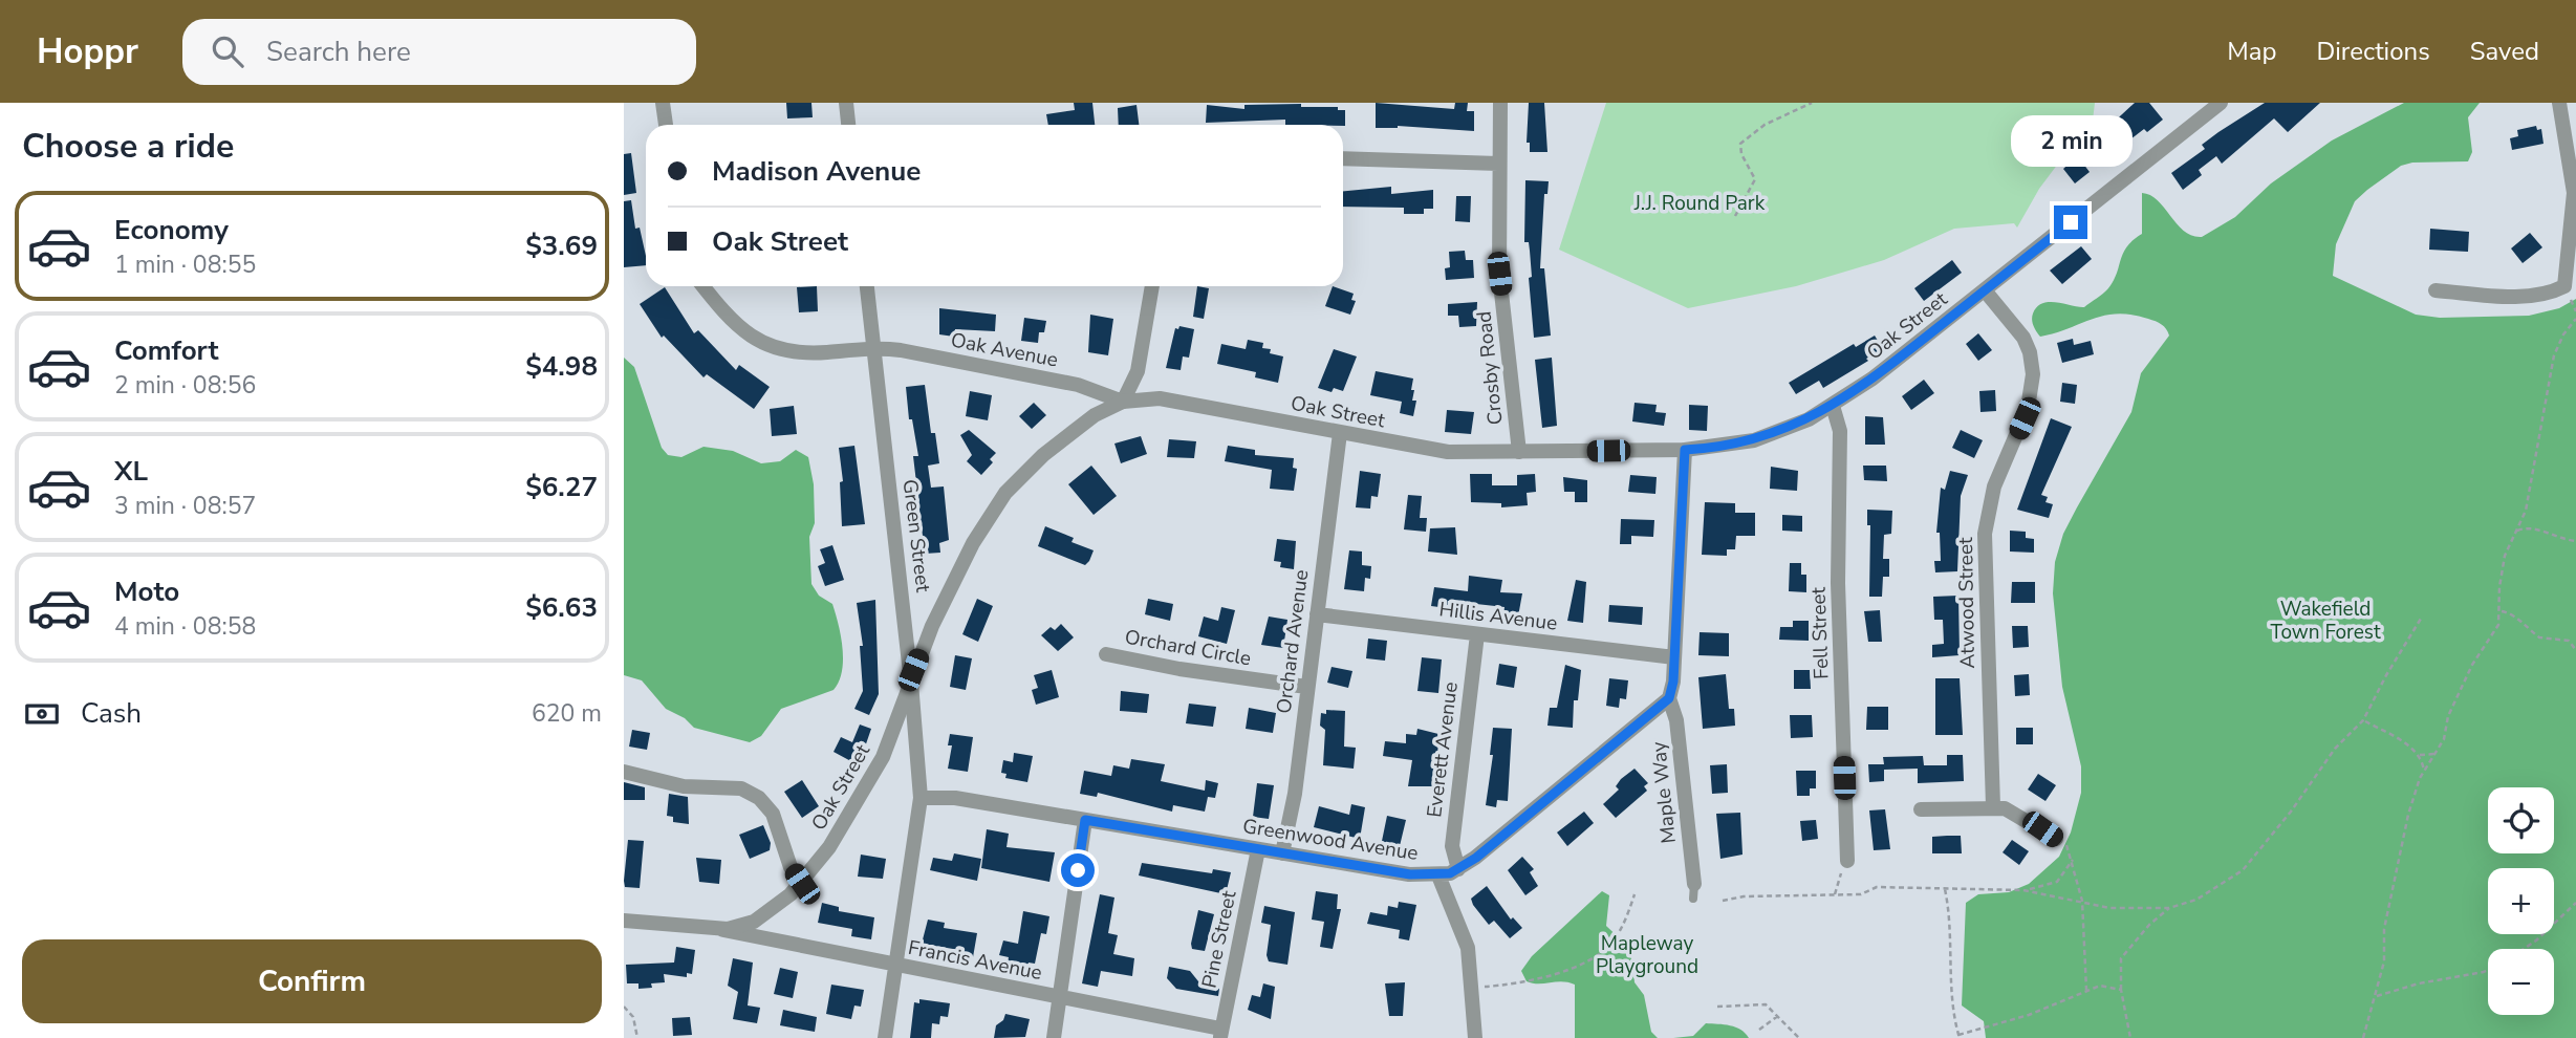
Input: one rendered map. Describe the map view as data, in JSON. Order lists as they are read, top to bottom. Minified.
{"streets":{"street":["Oak Street","Oak Avenue","Crosby Road","Green Street","Atwood Street","Hillis Avenue","Fell Street","Orchard Avenue","Orchard Circle","Everett Avenue","Maple Way","Greenwood Avenue","Pine Street","Francis Avenue"]},"crossings":[["Oak Street","Oak Avenue"],["Oak Street","Crosby Road"],["Oak Street","Green Street"],["Oak Street","Atwood Street"],["Oak Street","Fell Street"],["Oak Street","Orchard Avenue"],["Oak Street","Francis Avenue"],["Oak Avenue","Green Street"],["Green Street","Greenwood Avenue"],["Hillis Avenue","Orchard Avenue"],["Hillis Avenue","Everett Avenue"],["Orchard Avenue","Orchard Circle"],["Orchard Avenue","Greenwood Avenue"],["Everett Avenue","Greenwood Avenue"],["Maple Way","Greenwood Avenue"],["Greenwood Avenue","Pine Street"],["Pine Street","Francis Avenue"]],"parks":["J.J. Round Park","Wakefield Town Forest","Mapleway Playground"],"page":{"header":"Hoppr","search":"Search here","nav":["Map","Directions","Saved"],"heading":"Choose a ride","bubble":"2 min","banner":["Madison Avenue","Oak Street"],"list":[{"name":"Economy","note":"1 min · 08:55","value":"$3.69"},{"name":"Comfort","note":"2 min · 08:56","value":"$4.98"},{"name":"XL","note":"3 min · 08:57","value":"$6.27"},{"name":"Moto","note":"4 min · 08:58","value":"$6.63"}],"pay":["Cash","620 m"],"map_buttons":["+","−"],"buttons":"Confirm"}}
